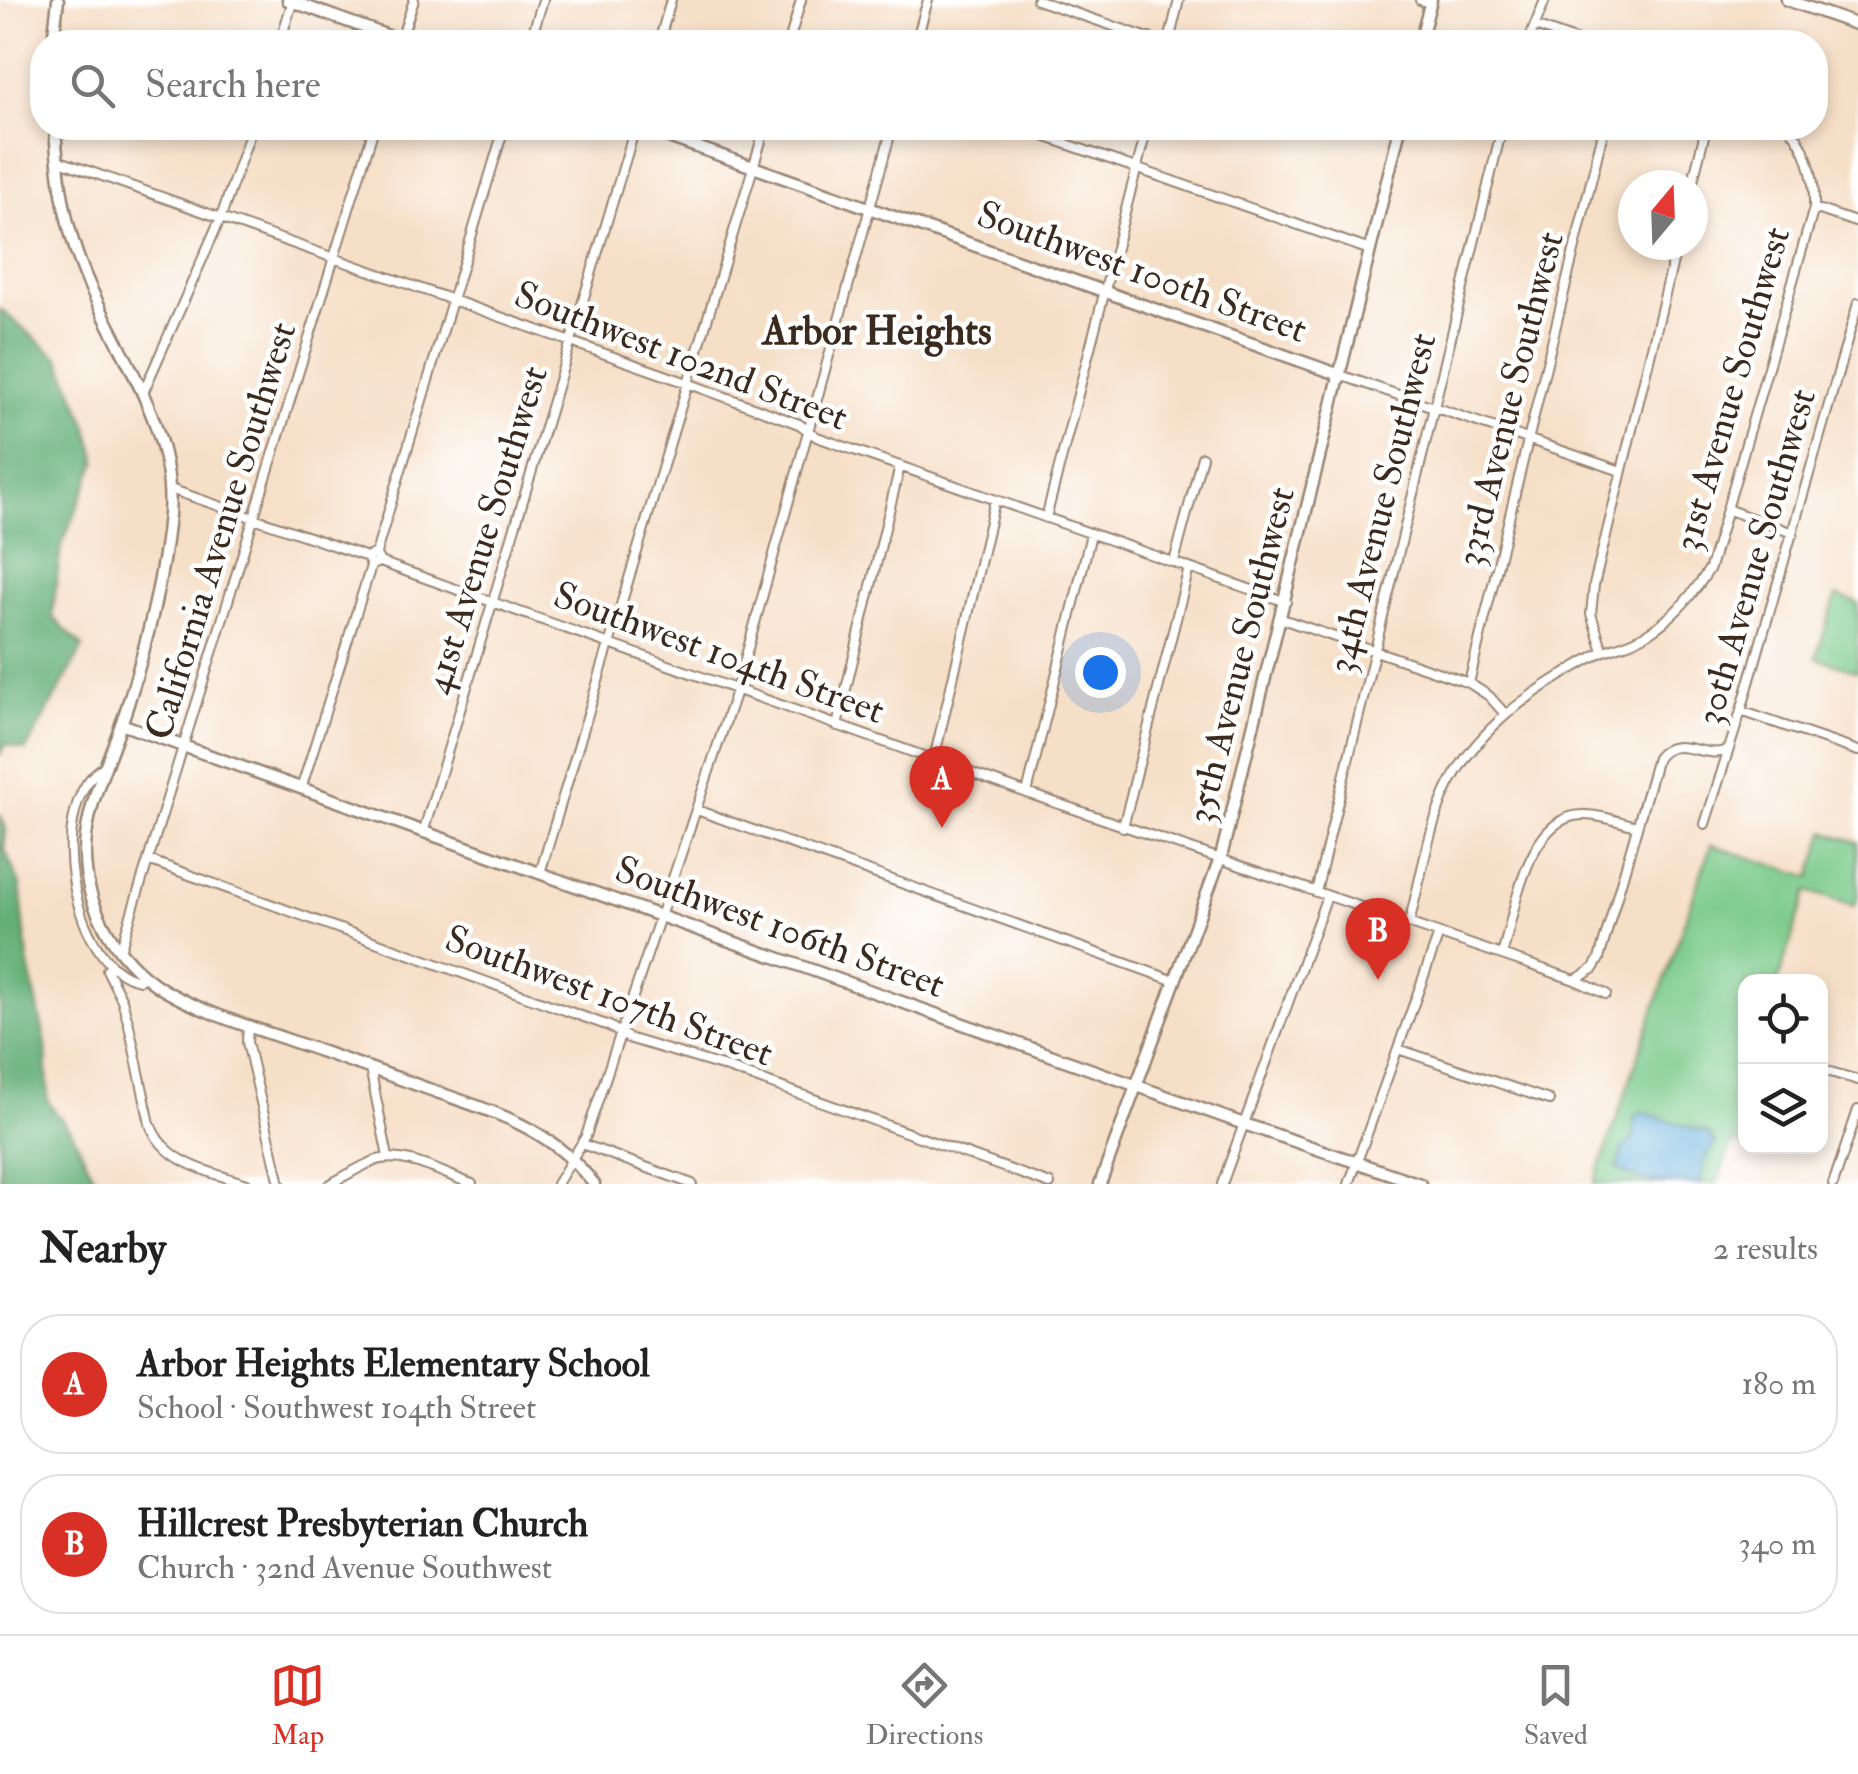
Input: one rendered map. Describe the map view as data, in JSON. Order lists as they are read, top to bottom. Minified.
{"streets":{"street":["Southwest 100th Street","Southwest 102nd Street","31st Avenue Southwest","33rd Avenue Southwest","34th Avenue Southwest","41st Avenue Southwest","California Avenue Southwest","30th Avenue Southwest","Southwest 104th Street","35th Avenue Southwest","Southwest 106th Street","Southwest 107th Street"]},"crossings":[["Southwest 100th Street","33rd Avenue Southwest"],["Southwest 100th Street","34th Avenue Southwest"],["Southwest 100th Street","35th Avenue Southwest"],["Southwest 102nd Street","41st Avenue Southwest"],["Southwest 102nd Street","California Avenue Southwest"],["Southwest 102nd Street","35th Avenue Southwest"],["34th Avenue Southwest","Southwest 104th Street"],["41st Avenue Southwest","Southwest 104th Street"],["41st Avenue Southwest","Southwest 106th Street"],["California Avenue Southwest","Southwest 104th Street"],["California Avenue Southwest","Southwest 106th Street"],["California Avenue Southwest","Southwest 107th Street"],["Southwest 104th Street","35th Avenue Southwest"],["35th Avenue Southwest","Southwest 106th Street"]],"districts":["Arbor Heights"],"north":"top","page":{"search":"Search here","pins":["A","B"],"heading":["Nearby","2 results"],"list":[{"mark":"A","name":"Arbor Heights Elementary School","note":"School · Southwest 104th Street","value":"180 m"},{"mark":"B","name":"Hillcrest Presbyterian Church","note":"Church · 32nd Avenue Southwest","value":"340 m"}],"nav":["Map","Directions","Saved"]}}
